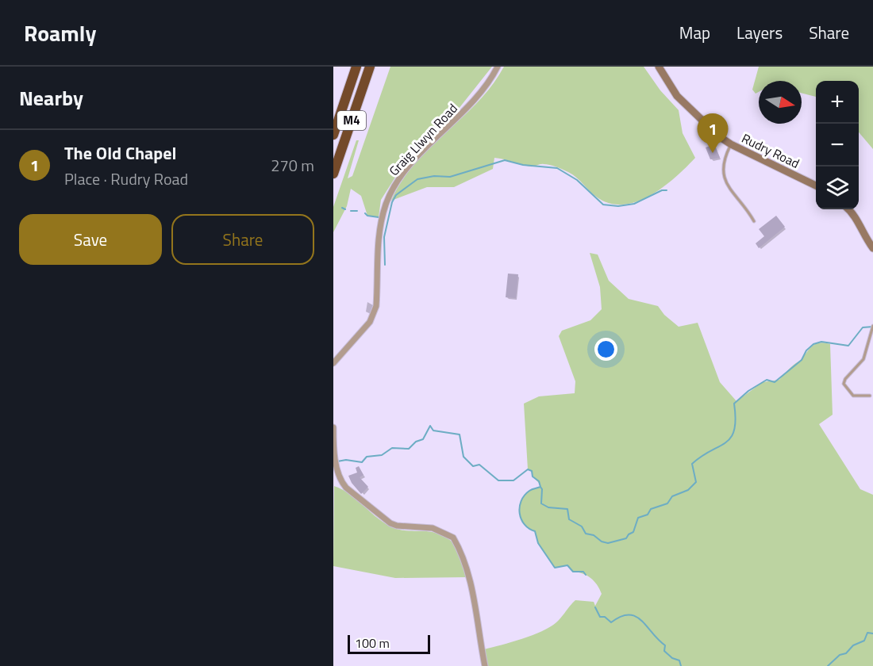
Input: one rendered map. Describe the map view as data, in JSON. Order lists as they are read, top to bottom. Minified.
{"streets":{"highway":["M4"],"street":["Graig Llwyn Road","Rudry Road"]},"scale_bar":"100 m","north":"right","page":{"header":"Roamly","nav":["Map","Layers","Share"],"heading":"Nearby","map_buttons":["+","−"],"pins":"1","list":[{"mark":"1","name":"The Old Chapel","note":"Place · Rudry Road","value":"270 m"}],"buttons":["Save","Share"],"scale":"100 m"}}
